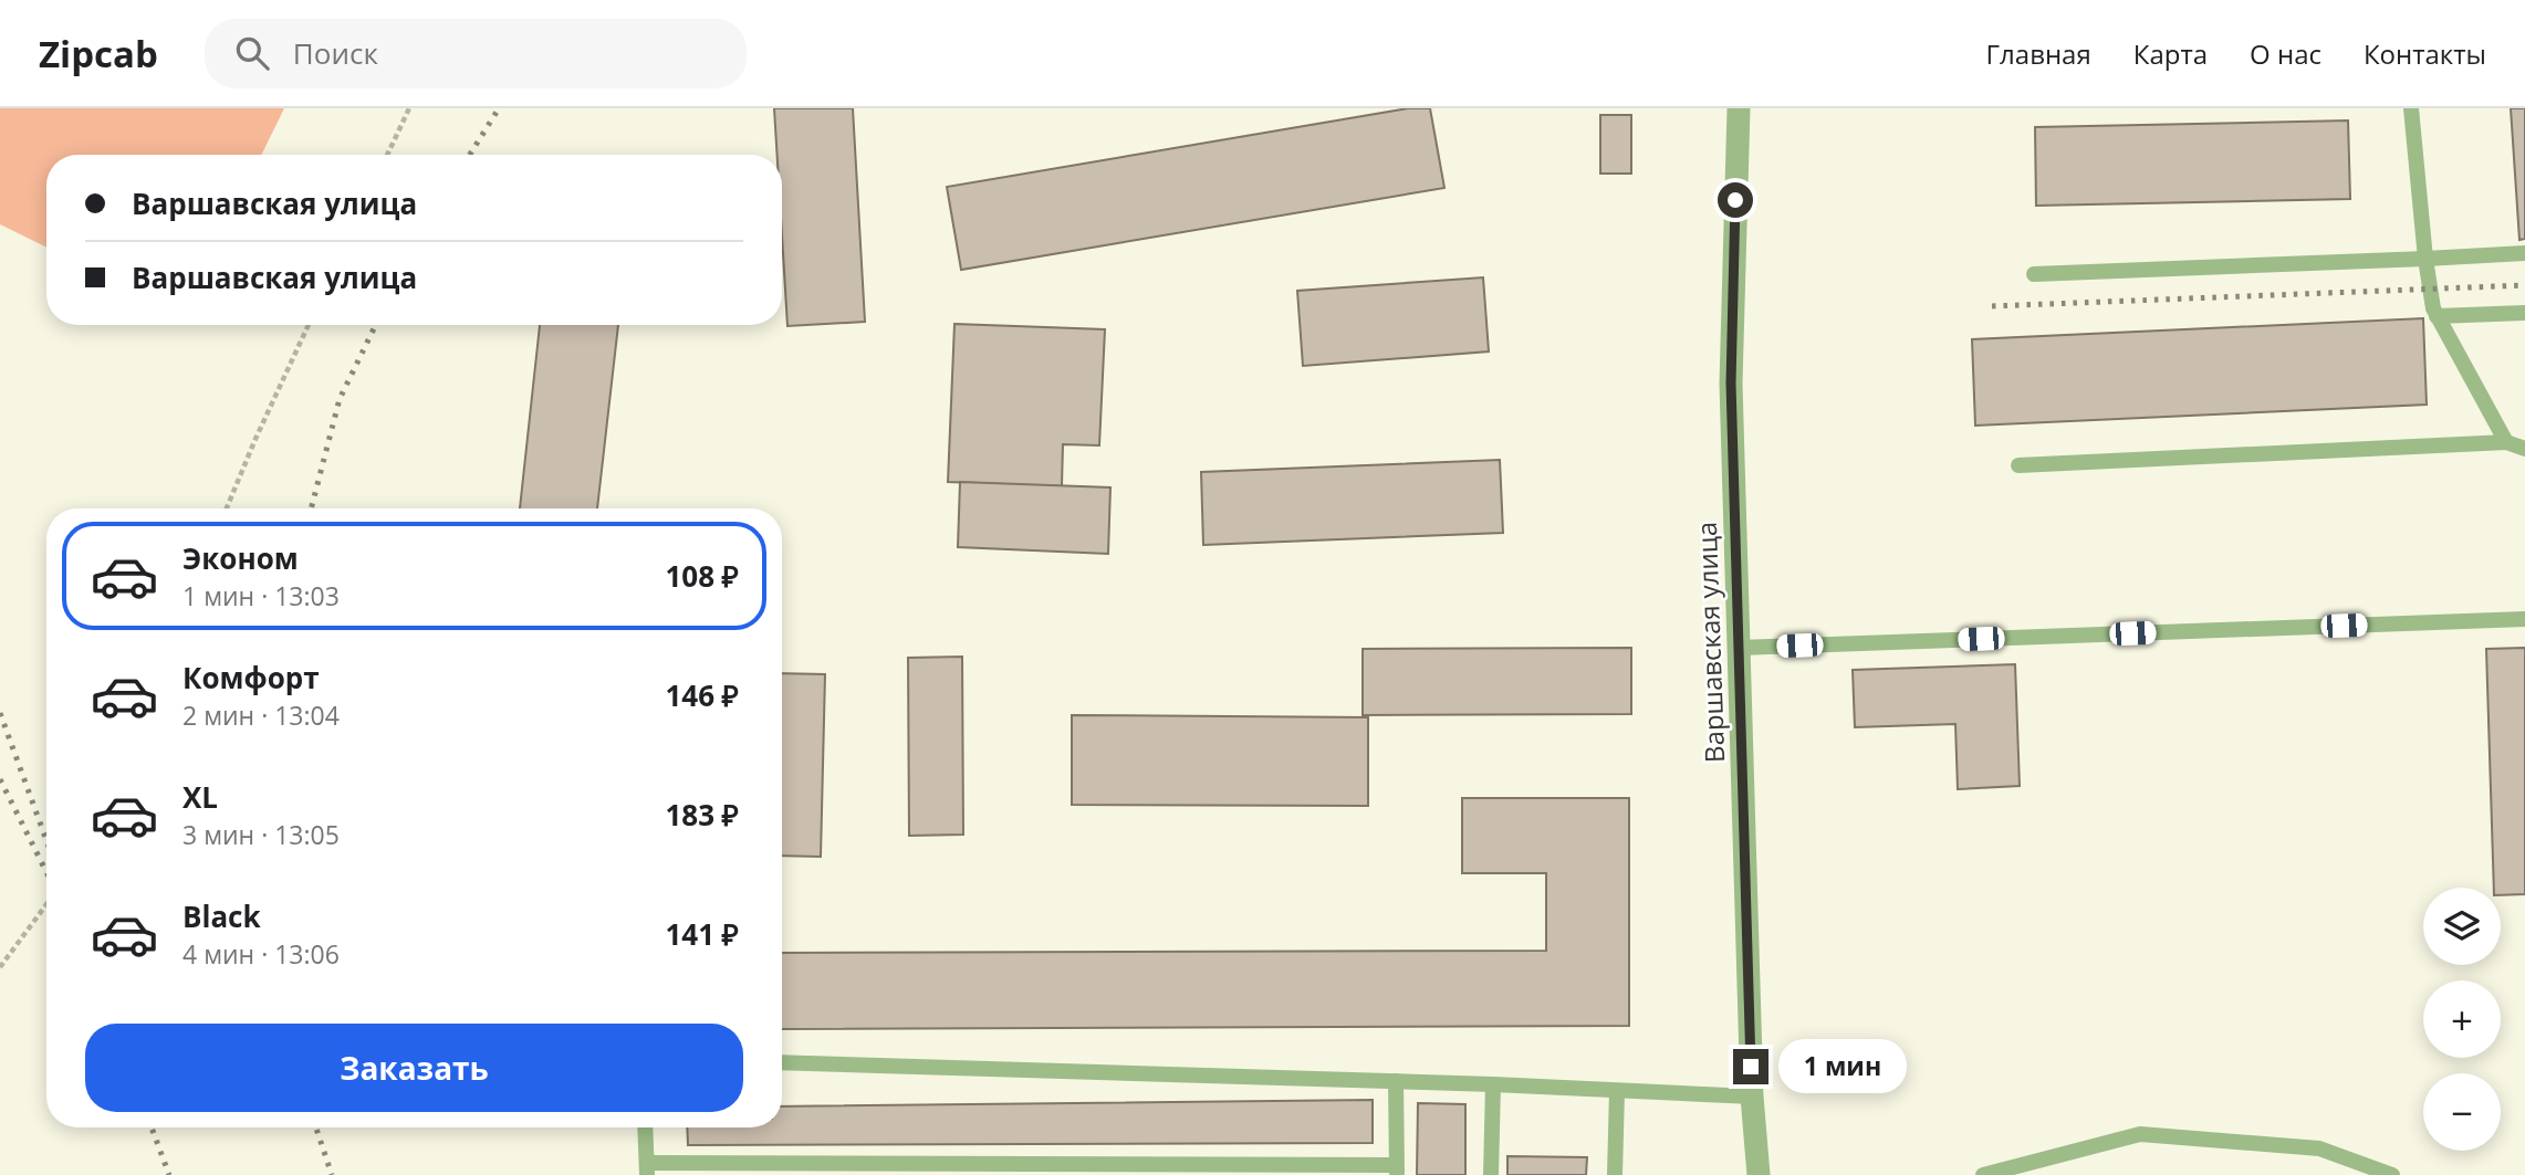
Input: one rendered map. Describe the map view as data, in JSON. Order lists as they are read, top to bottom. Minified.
{"streets":{"street":["Варшавская улица"]},"page":{"header":"Zipcab","search":"Поиск","nav":["Главная","Карта","О нас","Контакты"],"banner":["Варшавская улица","Варшавская улица"],"list":[{"name":"Эконом","note":"1 мин · 13:03","value":"108 ₽"},{"name":"Комфорт","note":"2 мин · 13:04","value":"146 ₽"},{"name":"XL","note":"3 мин · 13:05","value":"183 ₽"},{"name":"Black","note":"4 мин · 13:06","value":"141 ₽"}],"map_buttons":["+","−"],"buttons":"Заказать","bubble":"1 мин"}}
